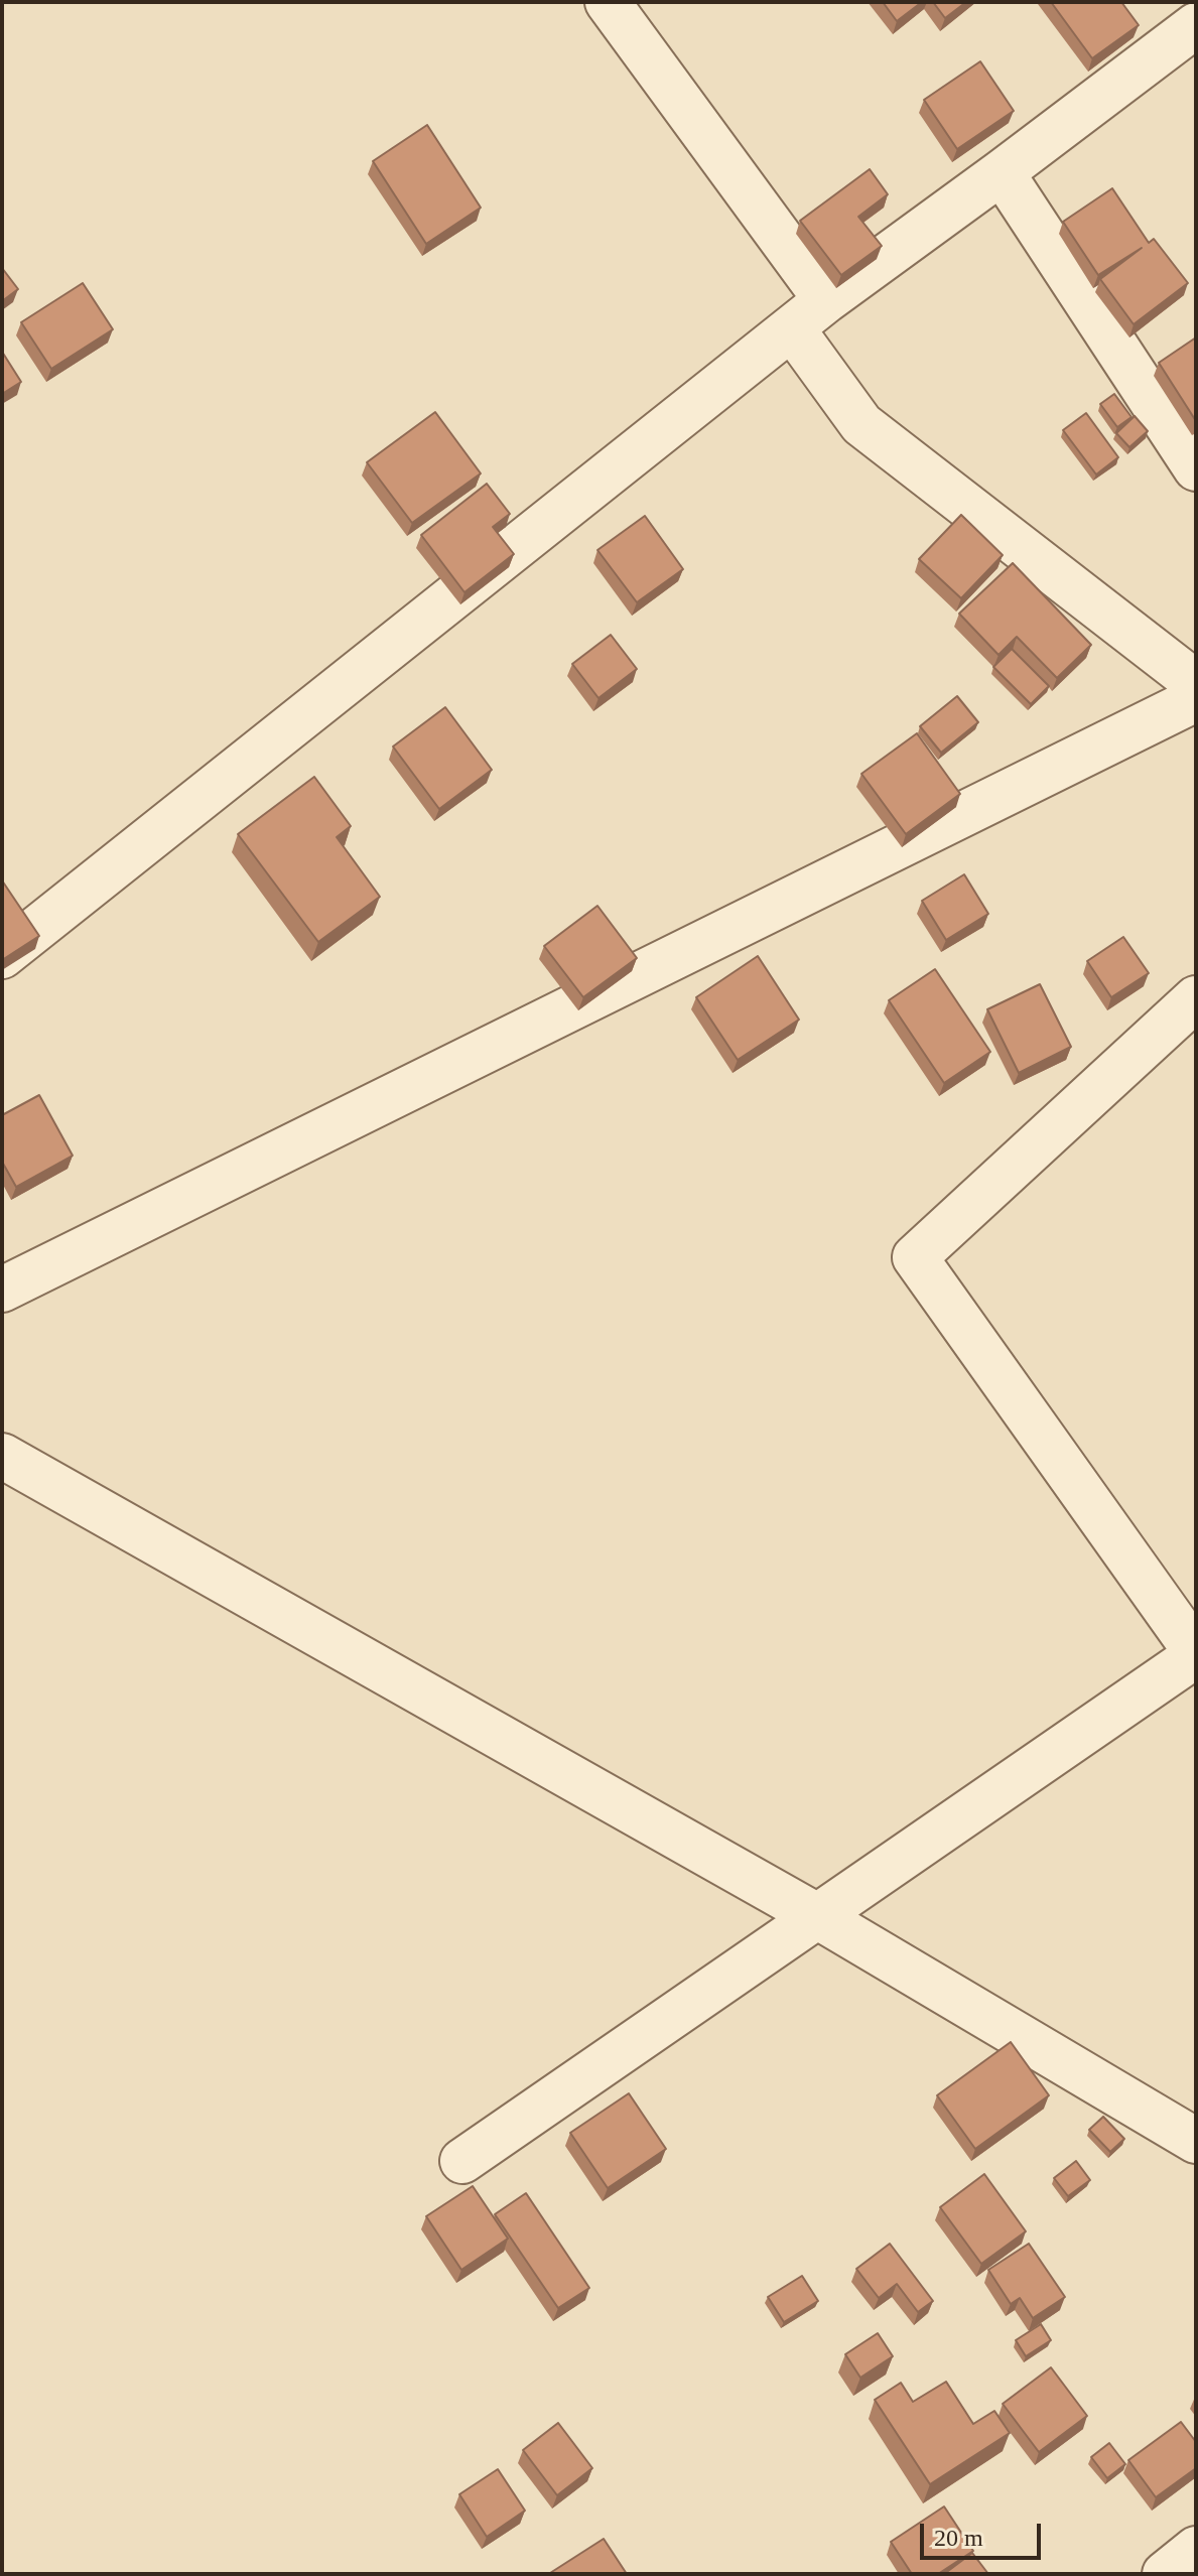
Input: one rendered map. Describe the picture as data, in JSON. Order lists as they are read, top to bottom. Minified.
{"scale_bar":"20 m"}
